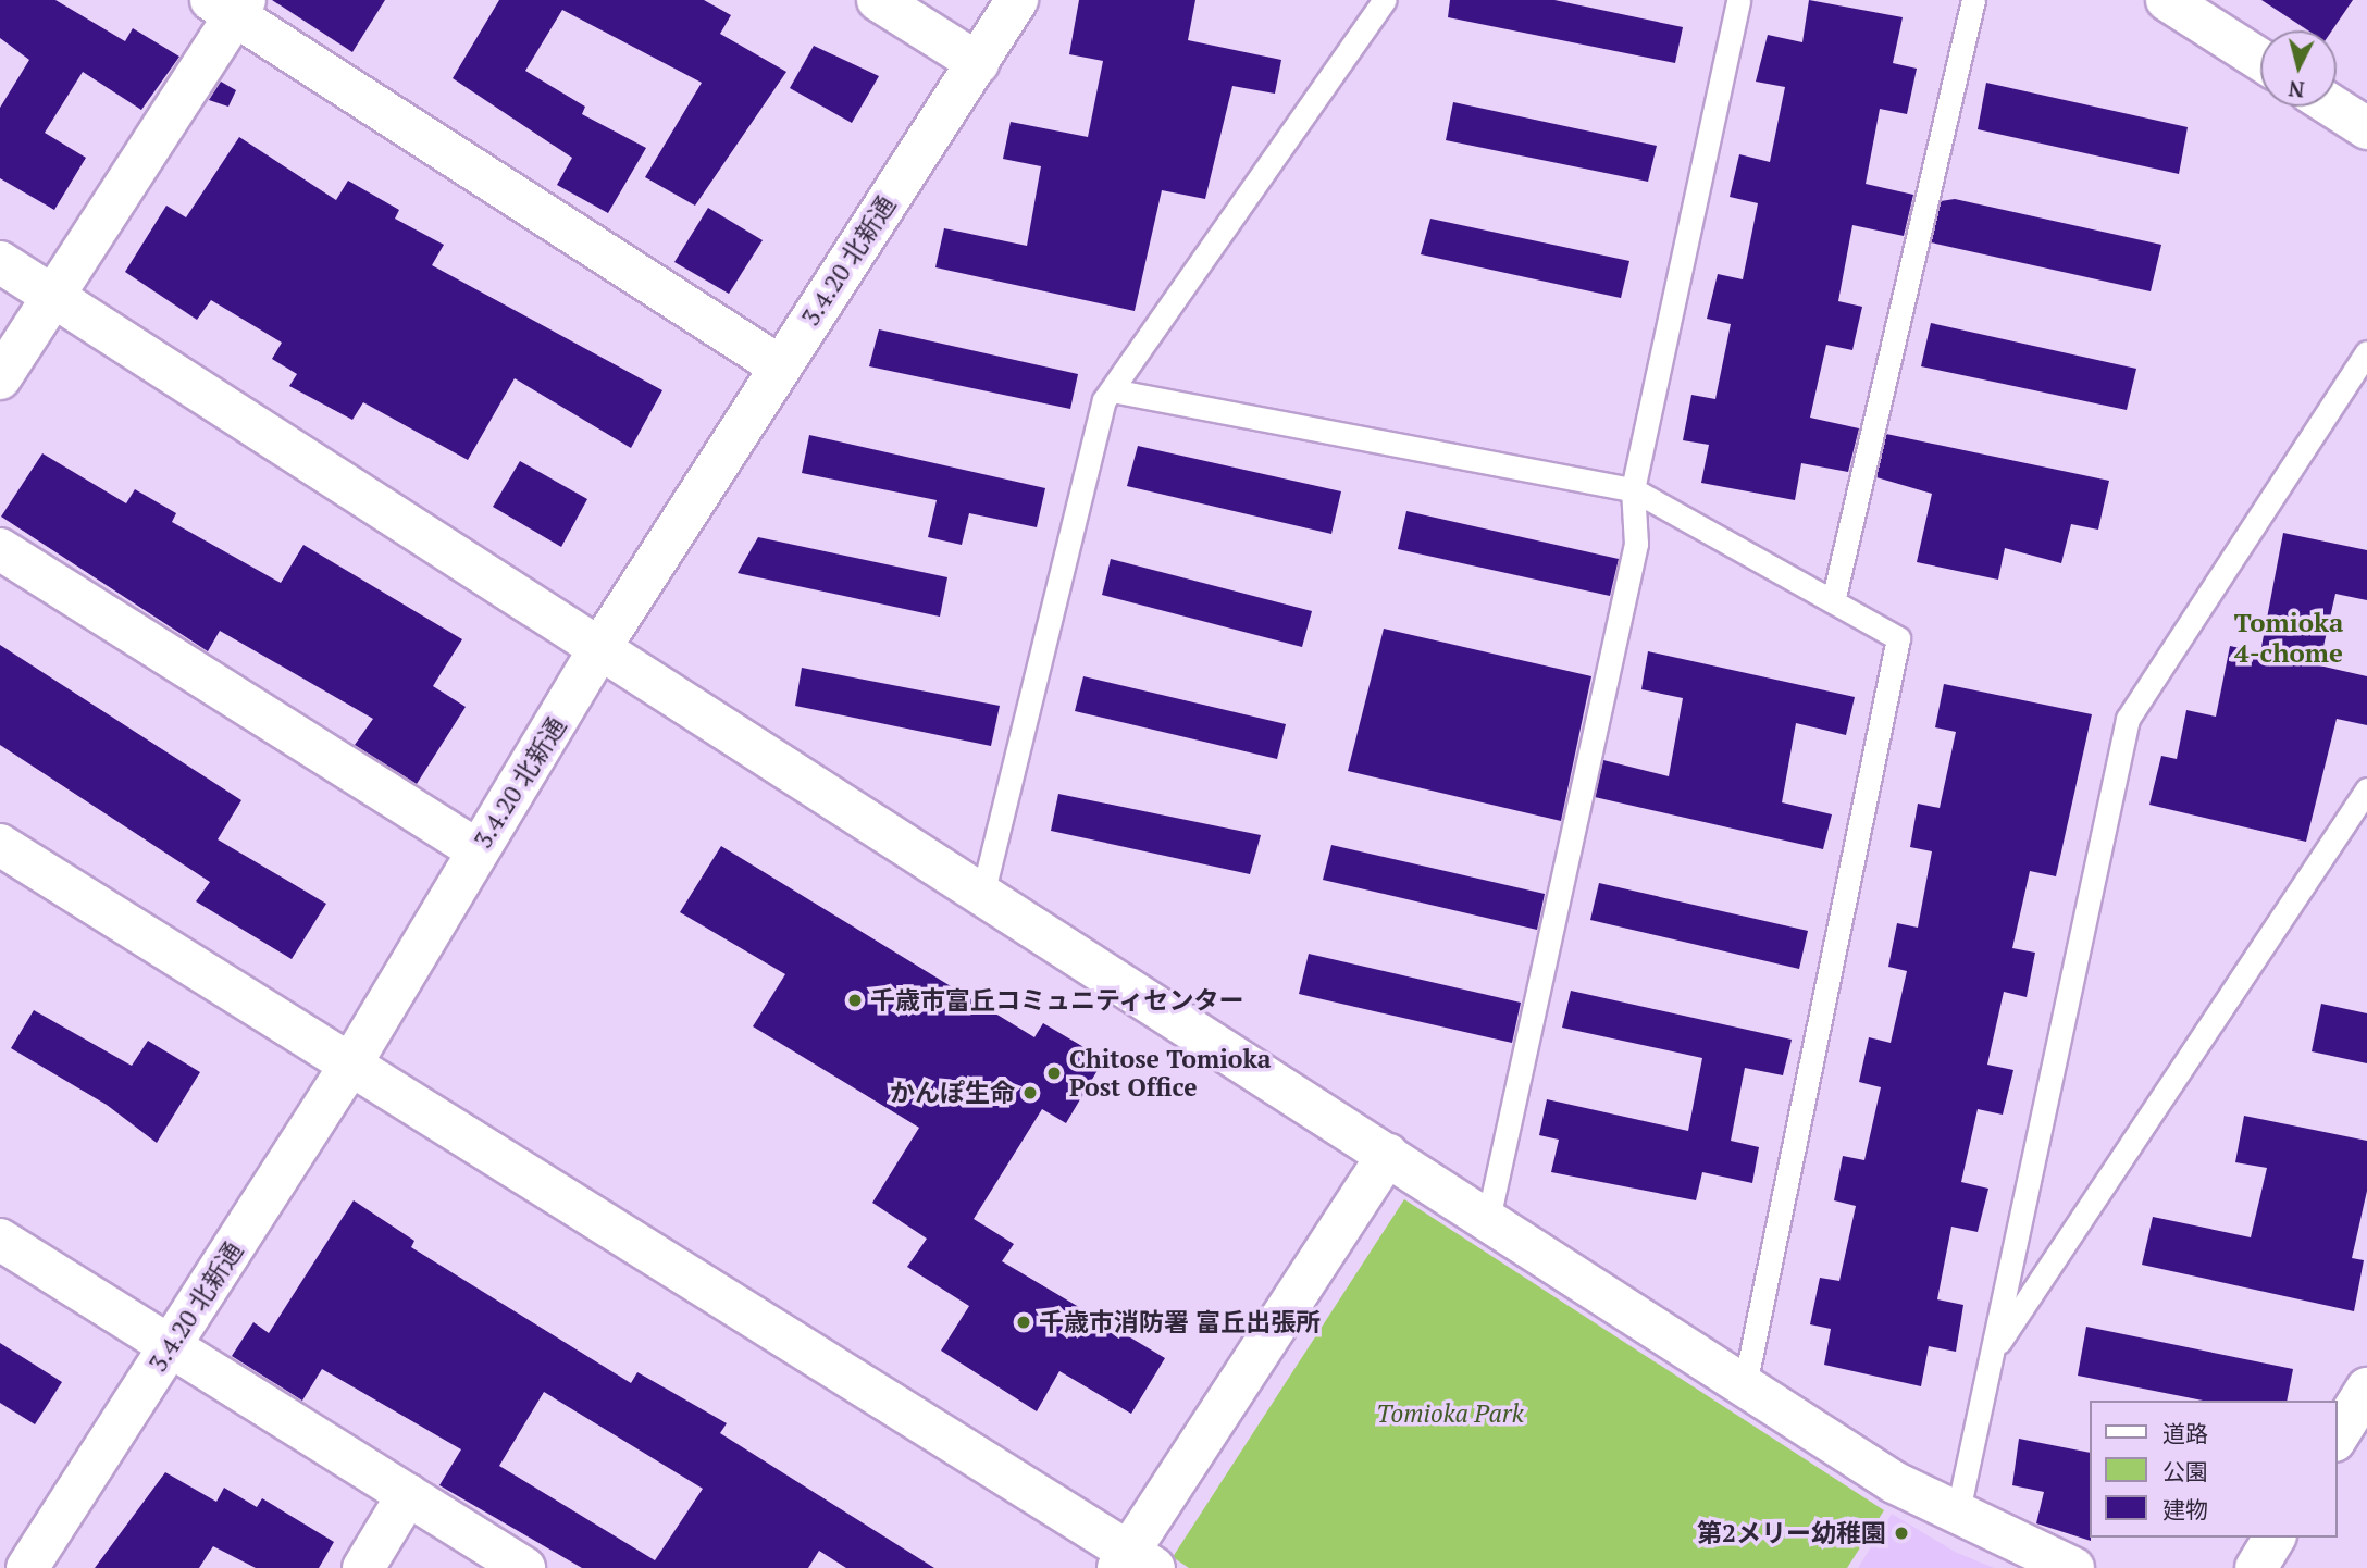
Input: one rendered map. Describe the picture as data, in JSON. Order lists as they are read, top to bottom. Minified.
{"streets":{"street":["3.4.20 北新通"]},"districts":["Tomioka 4-chome"],"parks":["Tomioka Park"],"places":["千歳市富丘コミュニティセンター","Chitose Tomioka Post Office","かんぽ生命","千歳市消防署 富丘出張所","第2メリー幼稚園"],"legend":["道路","公園","建物"],"north":"bottom"}
